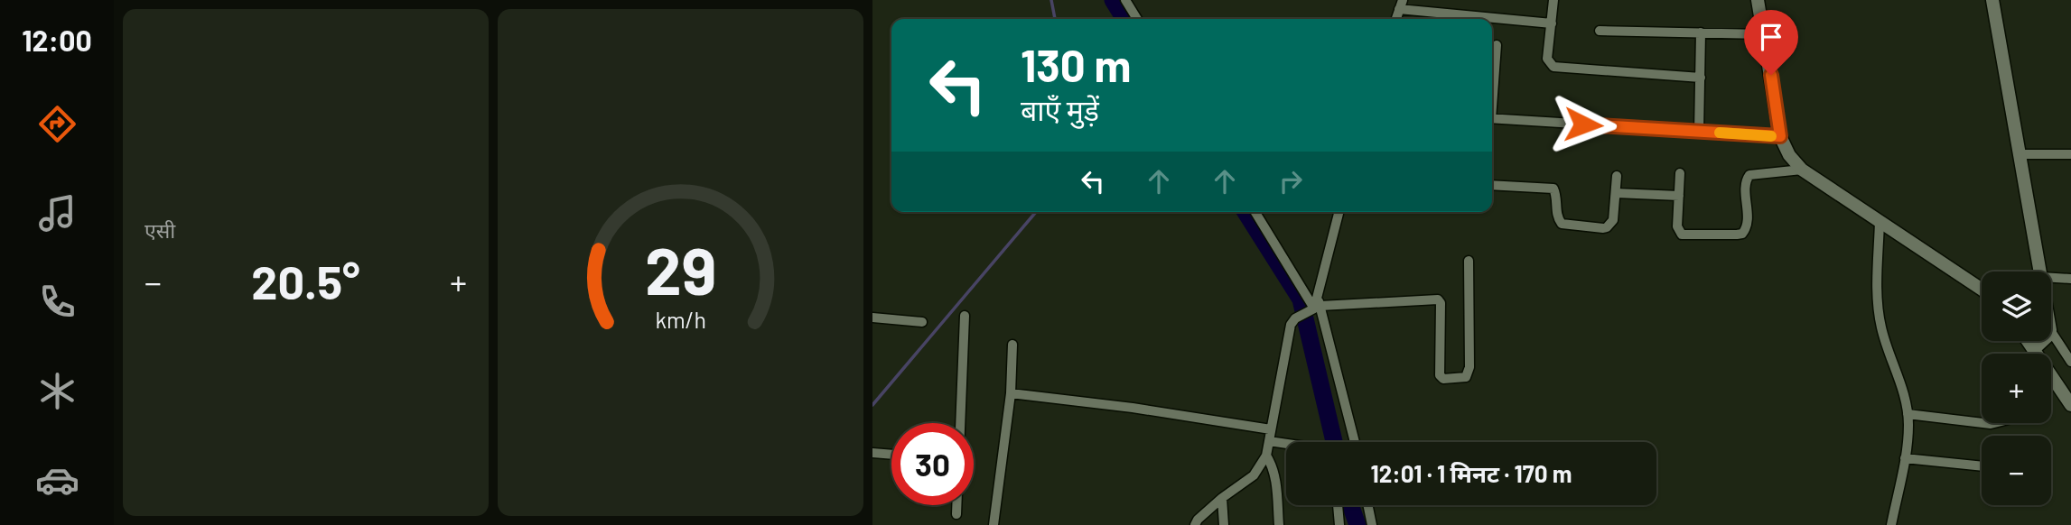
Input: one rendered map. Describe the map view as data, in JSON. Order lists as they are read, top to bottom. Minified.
{"page":{"tabs":"12:00","tile":"एसी","turn":["130 m","बाएँ मुड़ें"],"heat":["−","20.5°","+"],"map_buttons":["+","−"],"limit":"30","trip":"12:01 · 1 मिनट · 170 m","gauge":["29","km/h"]}}
